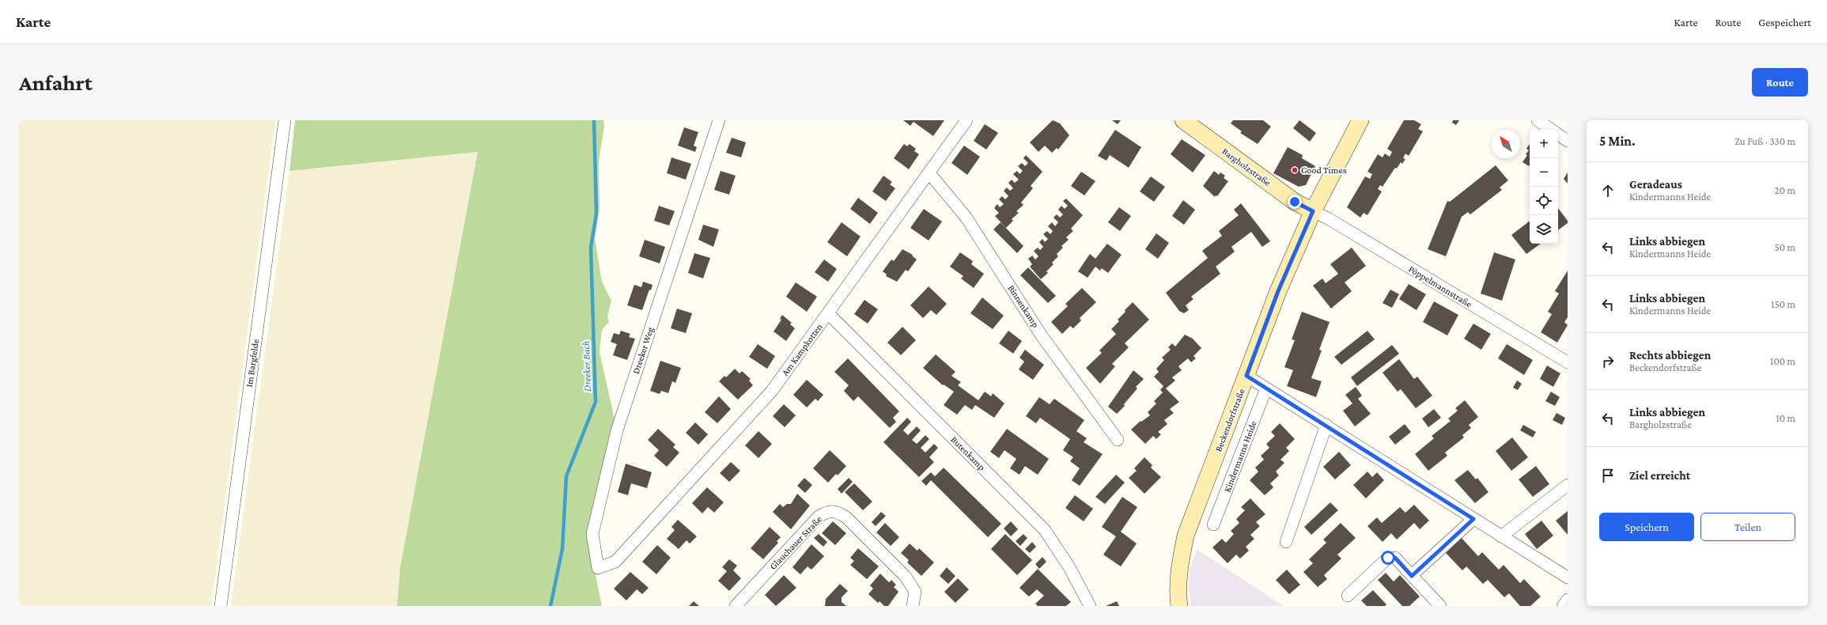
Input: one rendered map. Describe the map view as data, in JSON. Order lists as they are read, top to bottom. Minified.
{"streets":{"street":["Bargholzstraße","Pöppelmannstraße","Binnenkamp","Am Kampkotten","Dreeker Weg","Im Bargfelde","Beckendorfstraße","Butenkamp","Kindermanns Heide","Glauchauer Straße"]},"crossings":[["Bargholzstraße","Pöppelmannstraße"],["Bargholzstraße","Beckendorfstraße"],["Pöppelmannstraße","Beckendorfstraße"],["Binnenkamp","Am Kampkotten"],["Am Kampkotten","Dreeker Weg"],["Am Kampkotten","Butenkamp"]],"water":["Dreeker Bach"],"places":["Good Times"],"north":"top left","page":{"header":"Karte","nav":["Karte","Route","Gespeichert"],"buttons":["Route",["Speichern","Teilen"]],"title":"Anfahrt","heading":["5 Min.","Zu Fuß · 330 m"],"map_buttons":["+","−"],"list":[["Geradeaus","Kindermanns Heide","20 m"],["Links abbiegen","Kindermanns Heide","50 m"],["Links abbiegen","Kindermanns Heide","150 m"],["Rechts abbiegen","Beckendorfstraße","100 m"],["Links abbiegen","Bargholzstraße","10 m"],"Ziel erreicht"]}}
